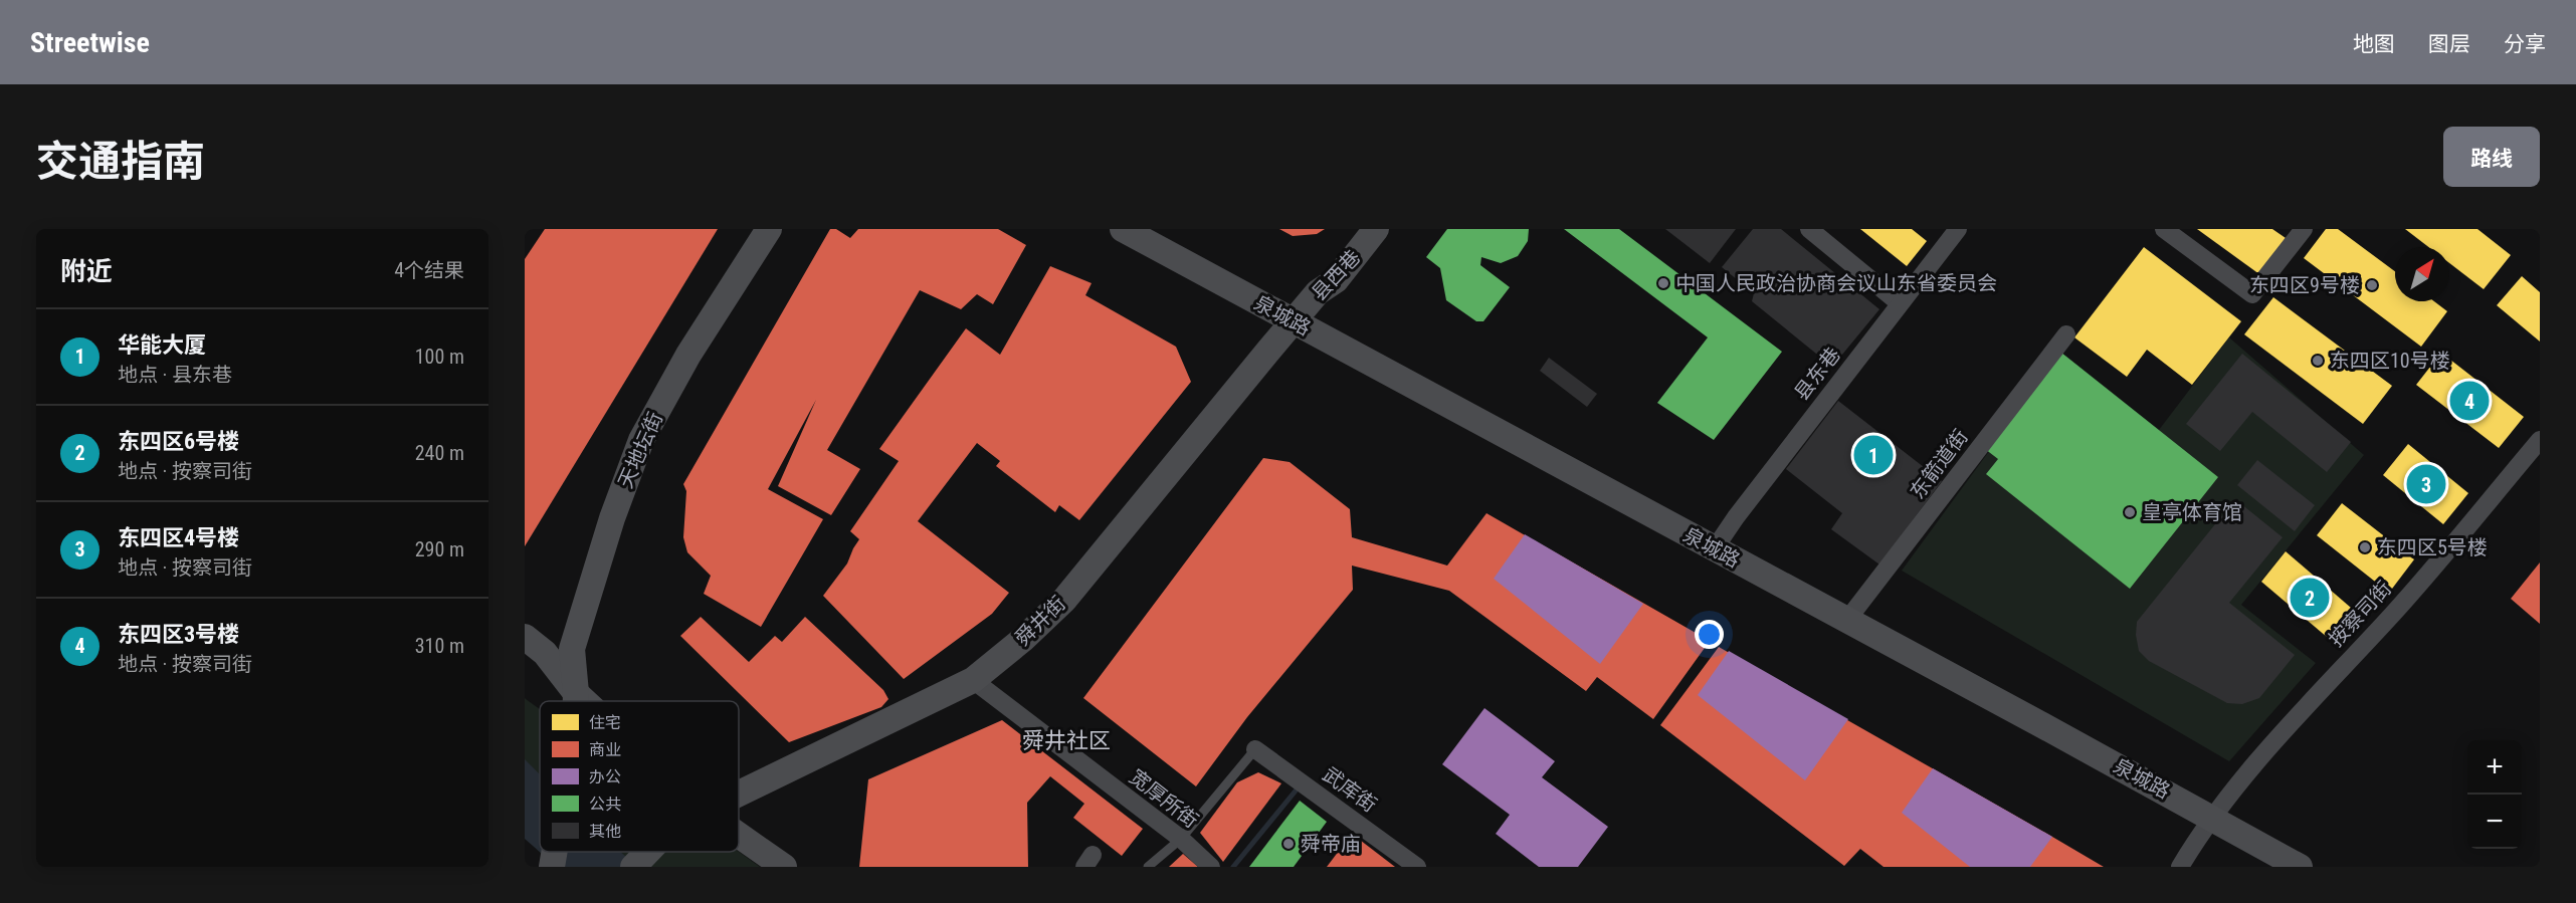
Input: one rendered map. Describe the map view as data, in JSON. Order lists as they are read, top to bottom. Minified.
{"streets":{"main road":["县西巷","泉城路","天地坛街","舜井街"],"street":["县东巷","东箭道街","按察司街","武库街","宽厚所街"]},"crossings":[["县西巷","泉城路"],["县西巷","舜井街"],["泉城路","县东巷"],["泉城路","东箭道街"],["泉城路","按察司街"],["泉城路","舜井街"],["舜井街","宽厚所街"]],"districts":["舜井社区"],"places":["中国人民政治协商会议山东省委员会","东四区9号楼","东四区10号楼","皇亭体育馆","东四区5号楼","舜帝庙"],"legend":["住宅","商业","办公","公共","其他"],"north":"top right","page":{"header":"Streetwise","nav":["地图","图层","分享"],"title":"交通指南","buttons":"路线","heading":["附近","4个结果"],"list":[{"mark":"1","name":"华能大厦","note":"地点 · 县东巷","value":"100 m"},{"mark":"2","name":"东四区6号楼","note":"地点 · 按察司街","value":"240 m"},{"mark":"3","name":"东四区4号楼","note":"地点 · 按察司街","value":"290 m"},{"mark":"4","name":"东四区3号楼","note":"地点 · 按察司街","value":"310 m"}],"pins":["4","1","3","2"],"map_buttons":["+","−"]}}
